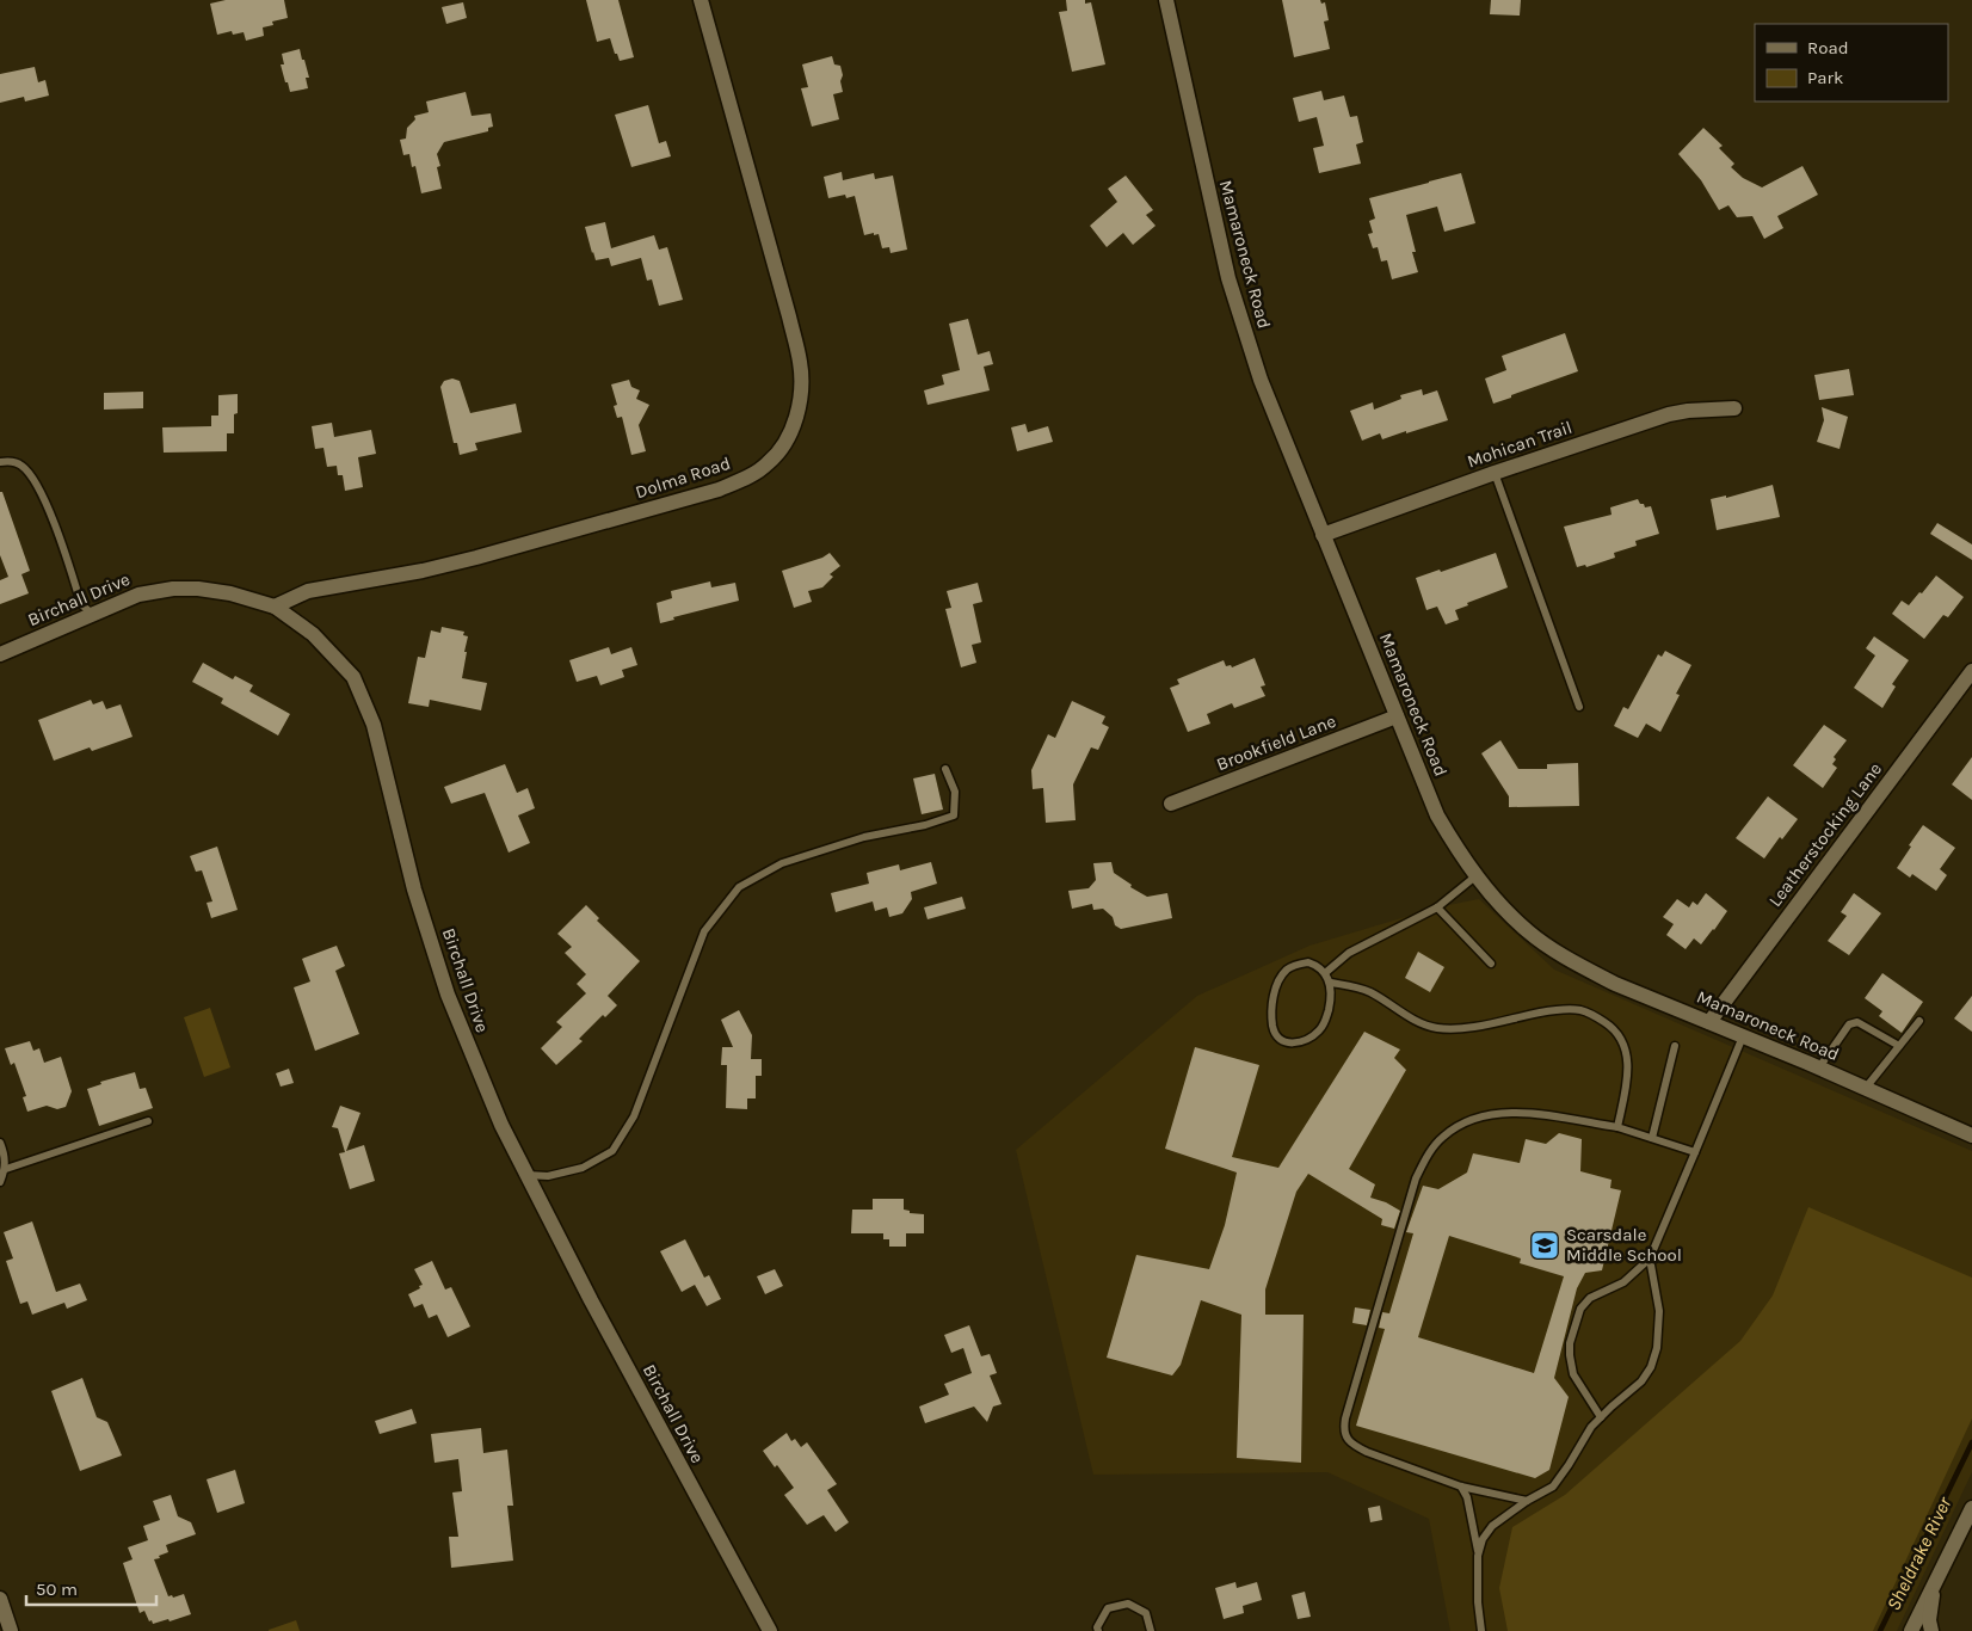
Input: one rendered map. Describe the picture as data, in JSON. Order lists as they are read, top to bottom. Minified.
{"streets":{"street":["Mamaroneck Road","Mohican Trail","Dolma Road","Birchall Drive","Brookfield Lane","Leatherstocking Lane"]},"crossings":[["Mamaroneck Road","Mohican Trail"],["Mamaroneck Road","Brookfield Lane"],["Mamaroneck Road","Leatherstocking Lane"],["Dolma Road","Birchall Drive"]],"water":["Sheldrake River"],"places":{"school or university":["Scarsdale Middle School"]},"legend":["Road","Park"],"scale_bar":"50 m"}
